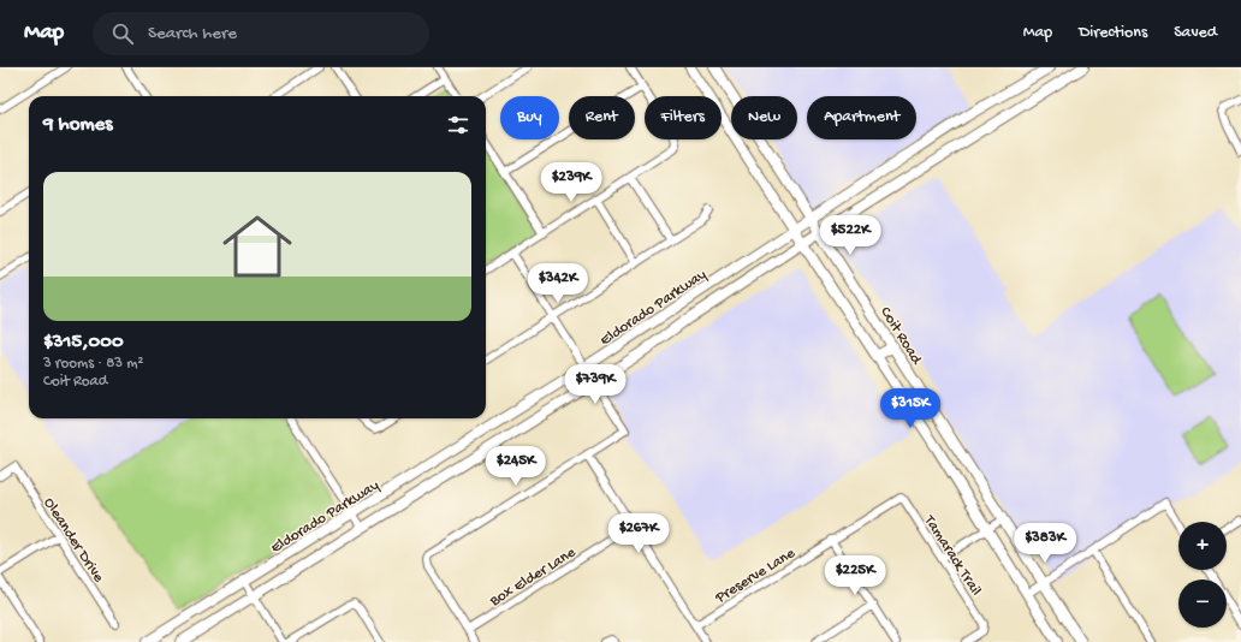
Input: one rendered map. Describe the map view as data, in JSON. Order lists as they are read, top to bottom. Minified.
{"streets":{"main road":["Eldorado Parkway","Coit Road"],"street":["Oleander Drive","Tamarack Trail","Preserve Lane","Box Elder Lane"]},"crossings":[["Eldorado Parkway","Coit Road"],["Tamarack Trail","Preserve Lane"]],"page":{"header":"Map","search":"Search here","nav":["Map","Directions","Saved"],"chip":["Buy","Rent","Filters","New","Apartment"],"heading":"9 homes","list":[{"name":"$315,000","note":"3 rooms · 83 m² · Coit Road"}],"price":["$239K","$522K","$342K","$739K","$315K","$245K","$267K","$383K","$225K"],"map_buttons":["+","−"]}}
